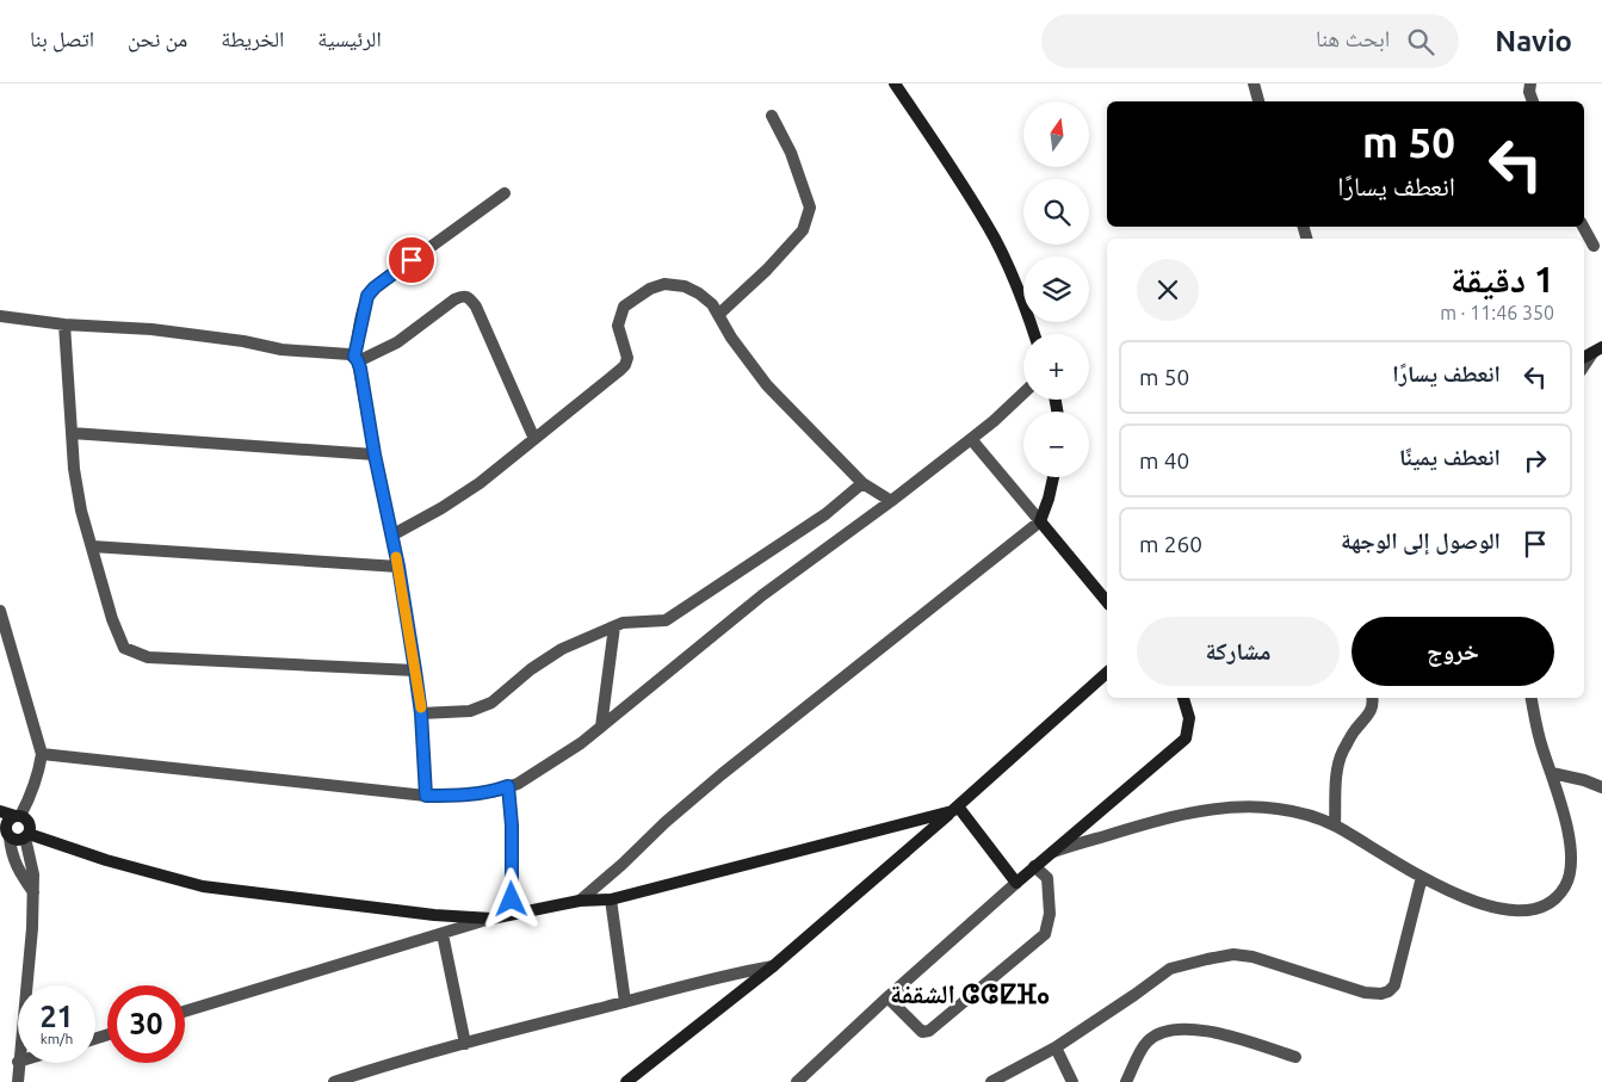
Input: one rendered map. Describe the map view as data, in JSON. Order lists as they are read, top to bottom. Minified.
{"districts":["الشقفة ⵛⵛⵇⴼⴰ"],"north":"top","page":{"header":"Navio","search":"ابحث هنا","nav":["الرئيسية","الخريطة","من نحن","اتصل بنا"],"map_buttons":["+","−"],"turn":["50 m","انعطف يسارًا"],"heading":["1 دقيقة","350 m · 11:46"],"list":[{"name":"انعطف يسارًا","value":"50 m"},{"name":"انعطف يمينًا","value":"40 m"},{"name":"الوصول إلى الوجهة","value":"260 m"}],"buttons":["خروج","مشاركة"],"speed":"21 km/h","limit":"30"}}
